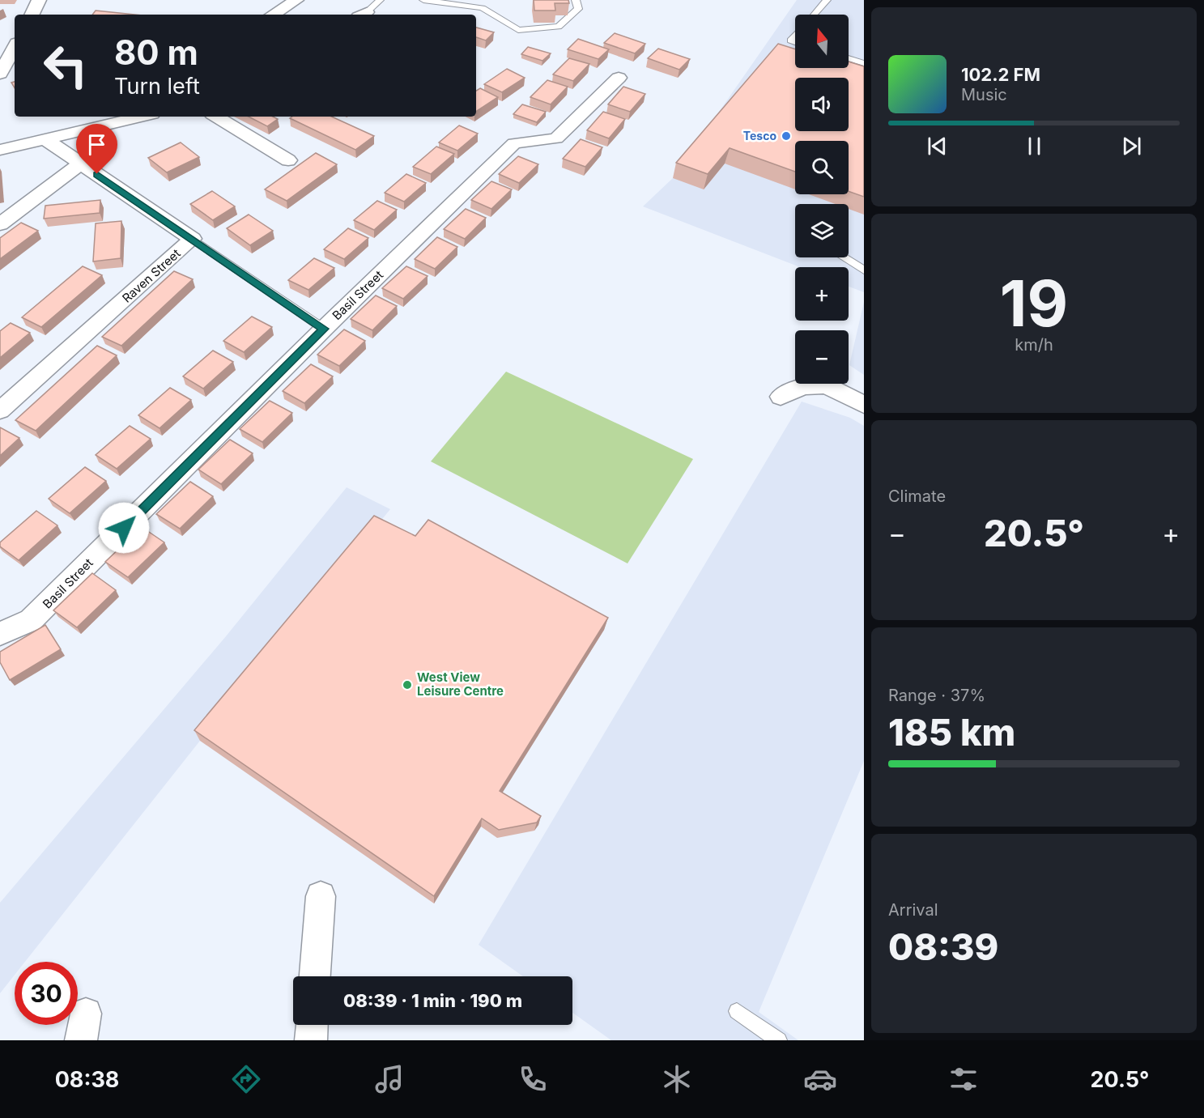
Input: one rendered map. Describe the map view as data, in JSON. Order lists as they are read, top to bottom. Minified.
{"streets":{"street":["Raven Street","Basil Street"]},"places":["Tesco","West View Leisure Centre"],"north":"top","page":{"map_buttons":["+","−"],"turn":["80 m","Turn left"],"song":["102.2 FM","Music"],"tile":[["19","km/h"],"Climate",["Range · 37%","185 km"],["Arrival","08:39"]],"heat":["−","20.5°","+"],"limit":"30","trip":"08:39 · 1 min · 190 m","tabs":["08:38","20.5°"]}}
